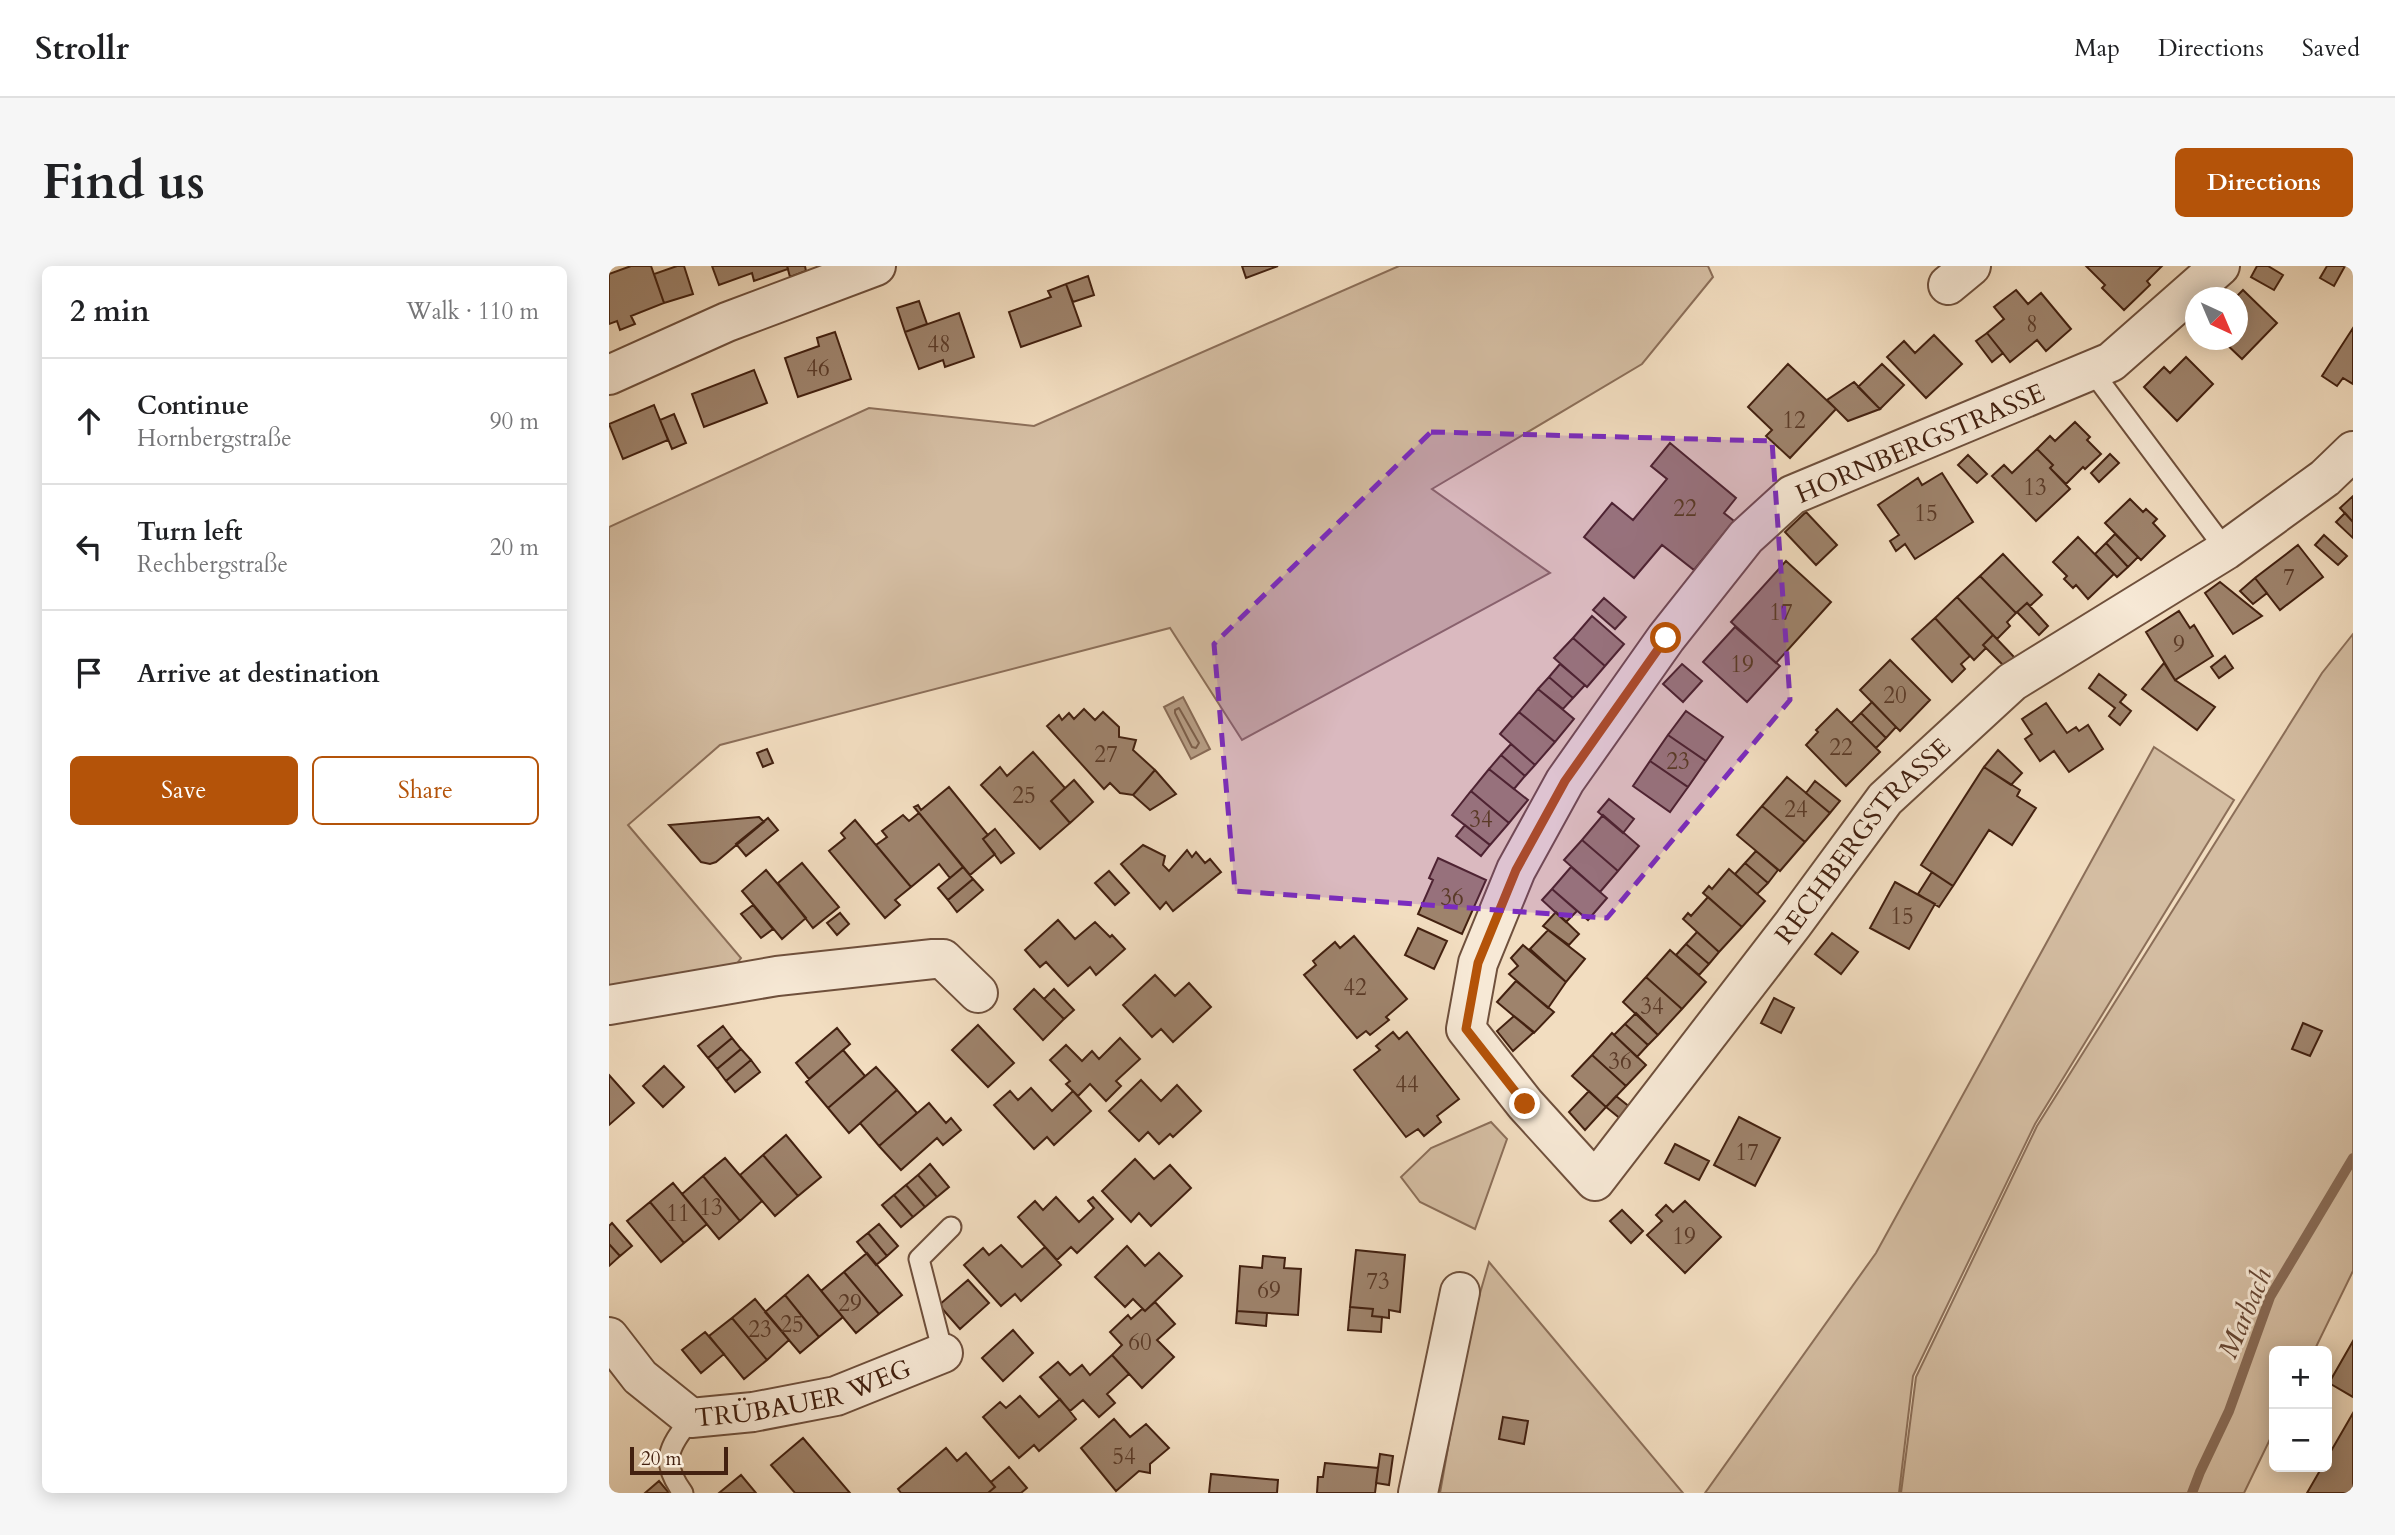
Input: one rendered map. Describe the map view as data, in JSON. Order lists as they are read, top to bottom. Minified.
{"streets":{"street":["HORNBERGSTRASSE","RECHBERGSTRASSE","TRÜBAUER WEG"]},"crossings":[["HORNBERGSTRASSE","RECHBERGSTRASSE"]],"water":["Marbach"],"house_numbers":["8","48","46","12","13","22","15","7","17","9","19","20","22","27","23","25","24","34","36","15","42","34","36","44","17","13","11","19","73","69","29","25","23","60","54"],"scale_bar":"20 m","north":"bottom right","page":{"header":"Strollr","nav":["Map","Directions","Saved"],"buttons":["Directions",["Save","Share"]],"title":"Find us","heading":["2 min","Walk · 110 m"],"list":[["Continue","Hornbergstraße","90 m"],["Turn left","Rechbergstraße","20 m"],"Arrive at destination"],"map_buttons":["+","−"],"scale":"20 m"}}
